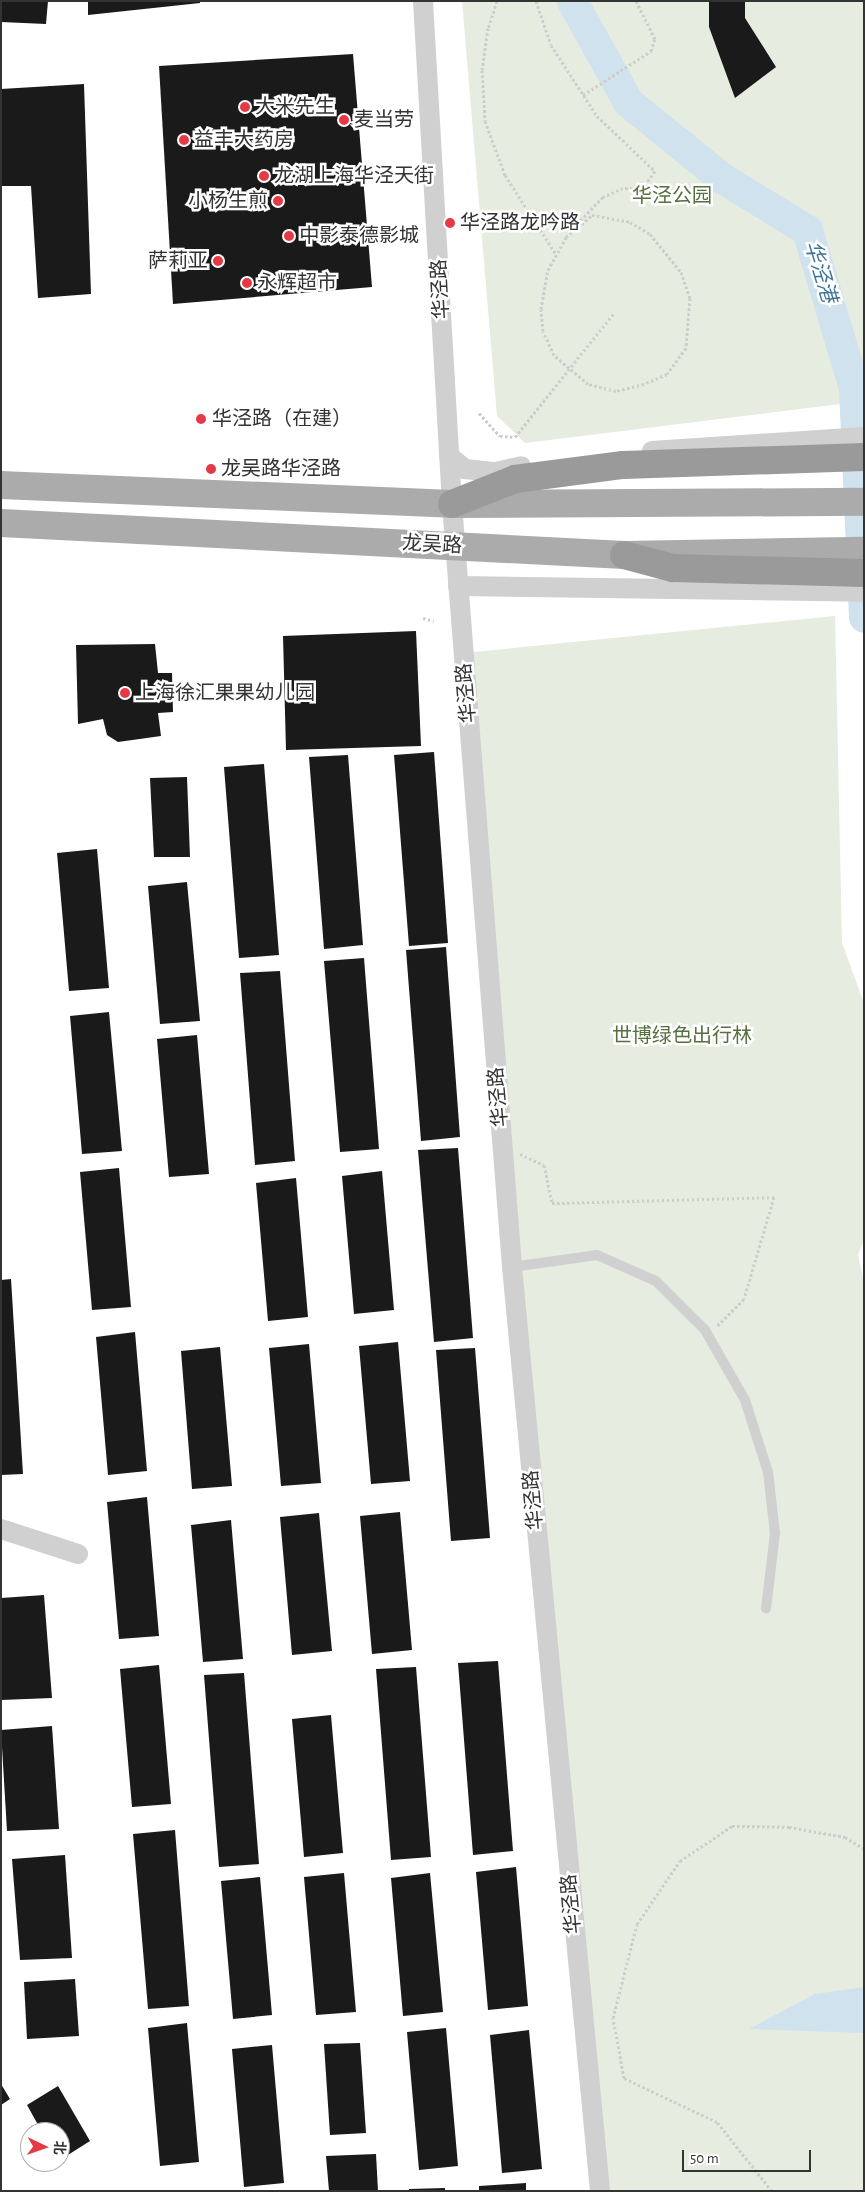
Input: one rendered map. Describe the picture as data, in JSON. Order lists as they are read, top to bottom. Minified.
{"streets":{"main road":["龙吴路"],"street":["华泾路"]},"crossings":[["华泾路","龙吴路"]],"water":["华泾港"],"parks":["华泾公园","世博绿色出行林"],"places":["大米先生","麦当劳","益丰大药房","龙湖上海华泾天街","小杨生煎","华泾路龙吟路","中影泰德影城","萨莉亚","永辉超市","华泾路（在建）","龙吴路华泾路","上海徐汇果果幼儿园"],"scale_bar":"50 m","north":"right"}
